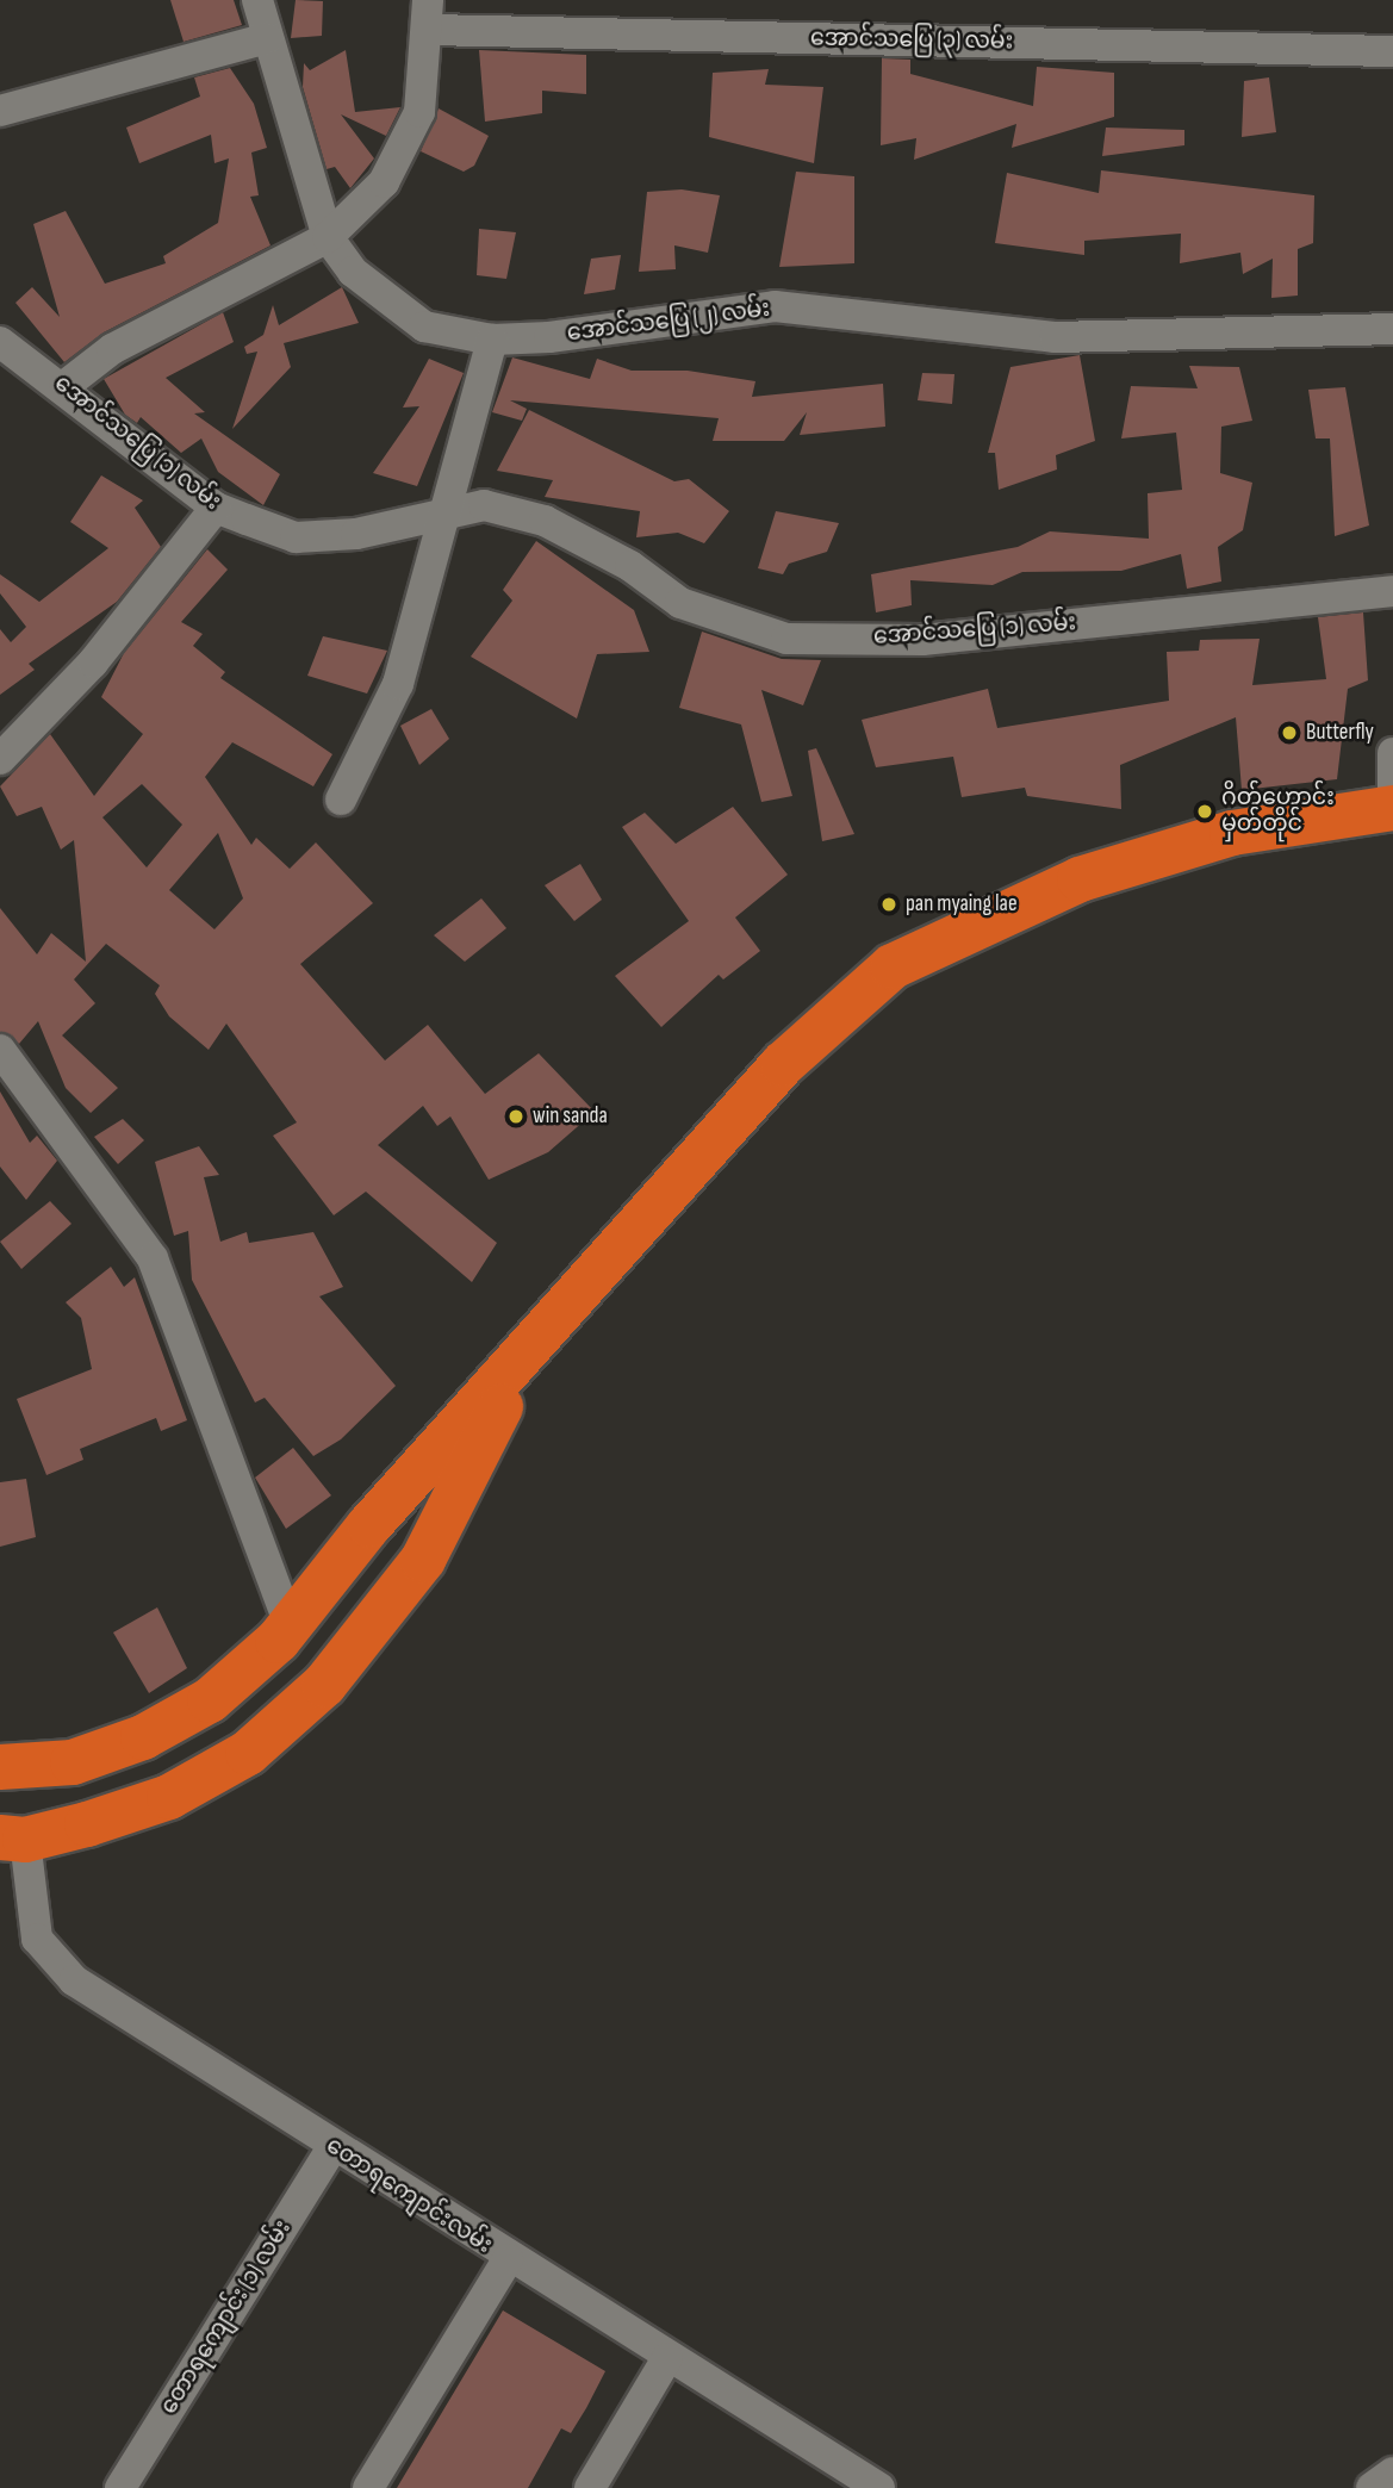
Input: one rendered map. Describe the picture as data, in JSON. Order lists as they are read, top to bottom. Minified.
{"streets":{"street":["အောင်သပြေ (၃) လမ်း","အောင်သပြေ (၂) လမ်း","အောင်သပြေ (၁) လမ်း","တောရကျောင်းလမ်း","တောရကျောင်း (၁) လမ်း"]},"crossings":[["တောရကျောင်းလမ်း","တောရကျောင်း (၁) လမ်း"]],"places":["Butterfly","ဂိတ်ဟောင်း မှတ်တိုင်","pan myaing lae","win sanda"]}
